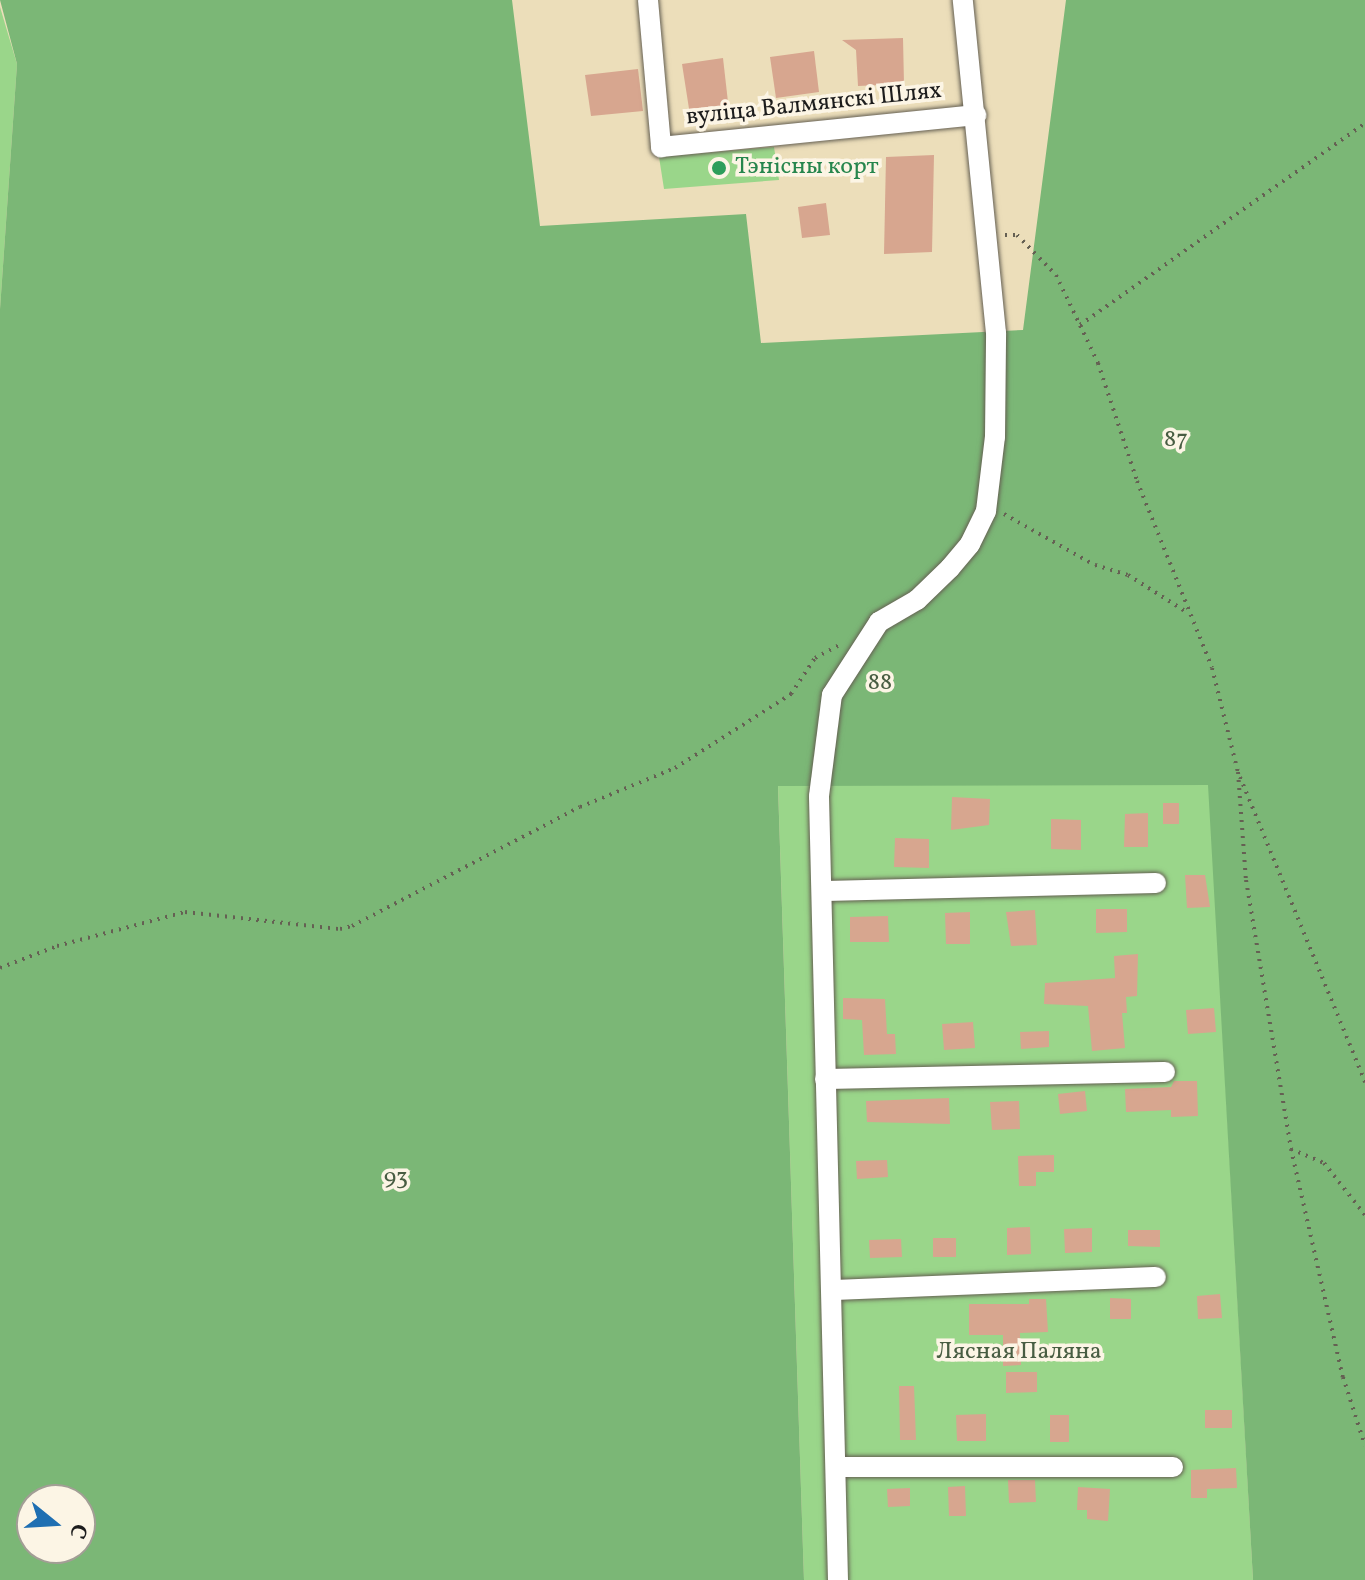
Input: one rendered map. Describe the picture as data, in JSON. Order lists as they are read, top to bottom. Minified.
{"streets":{"street":["вуліца Валмянскі Шлях"]},"parks":["87","88","93","Лясная Паляна"],"places":["Тэнісны корт"],"north":"right"}
